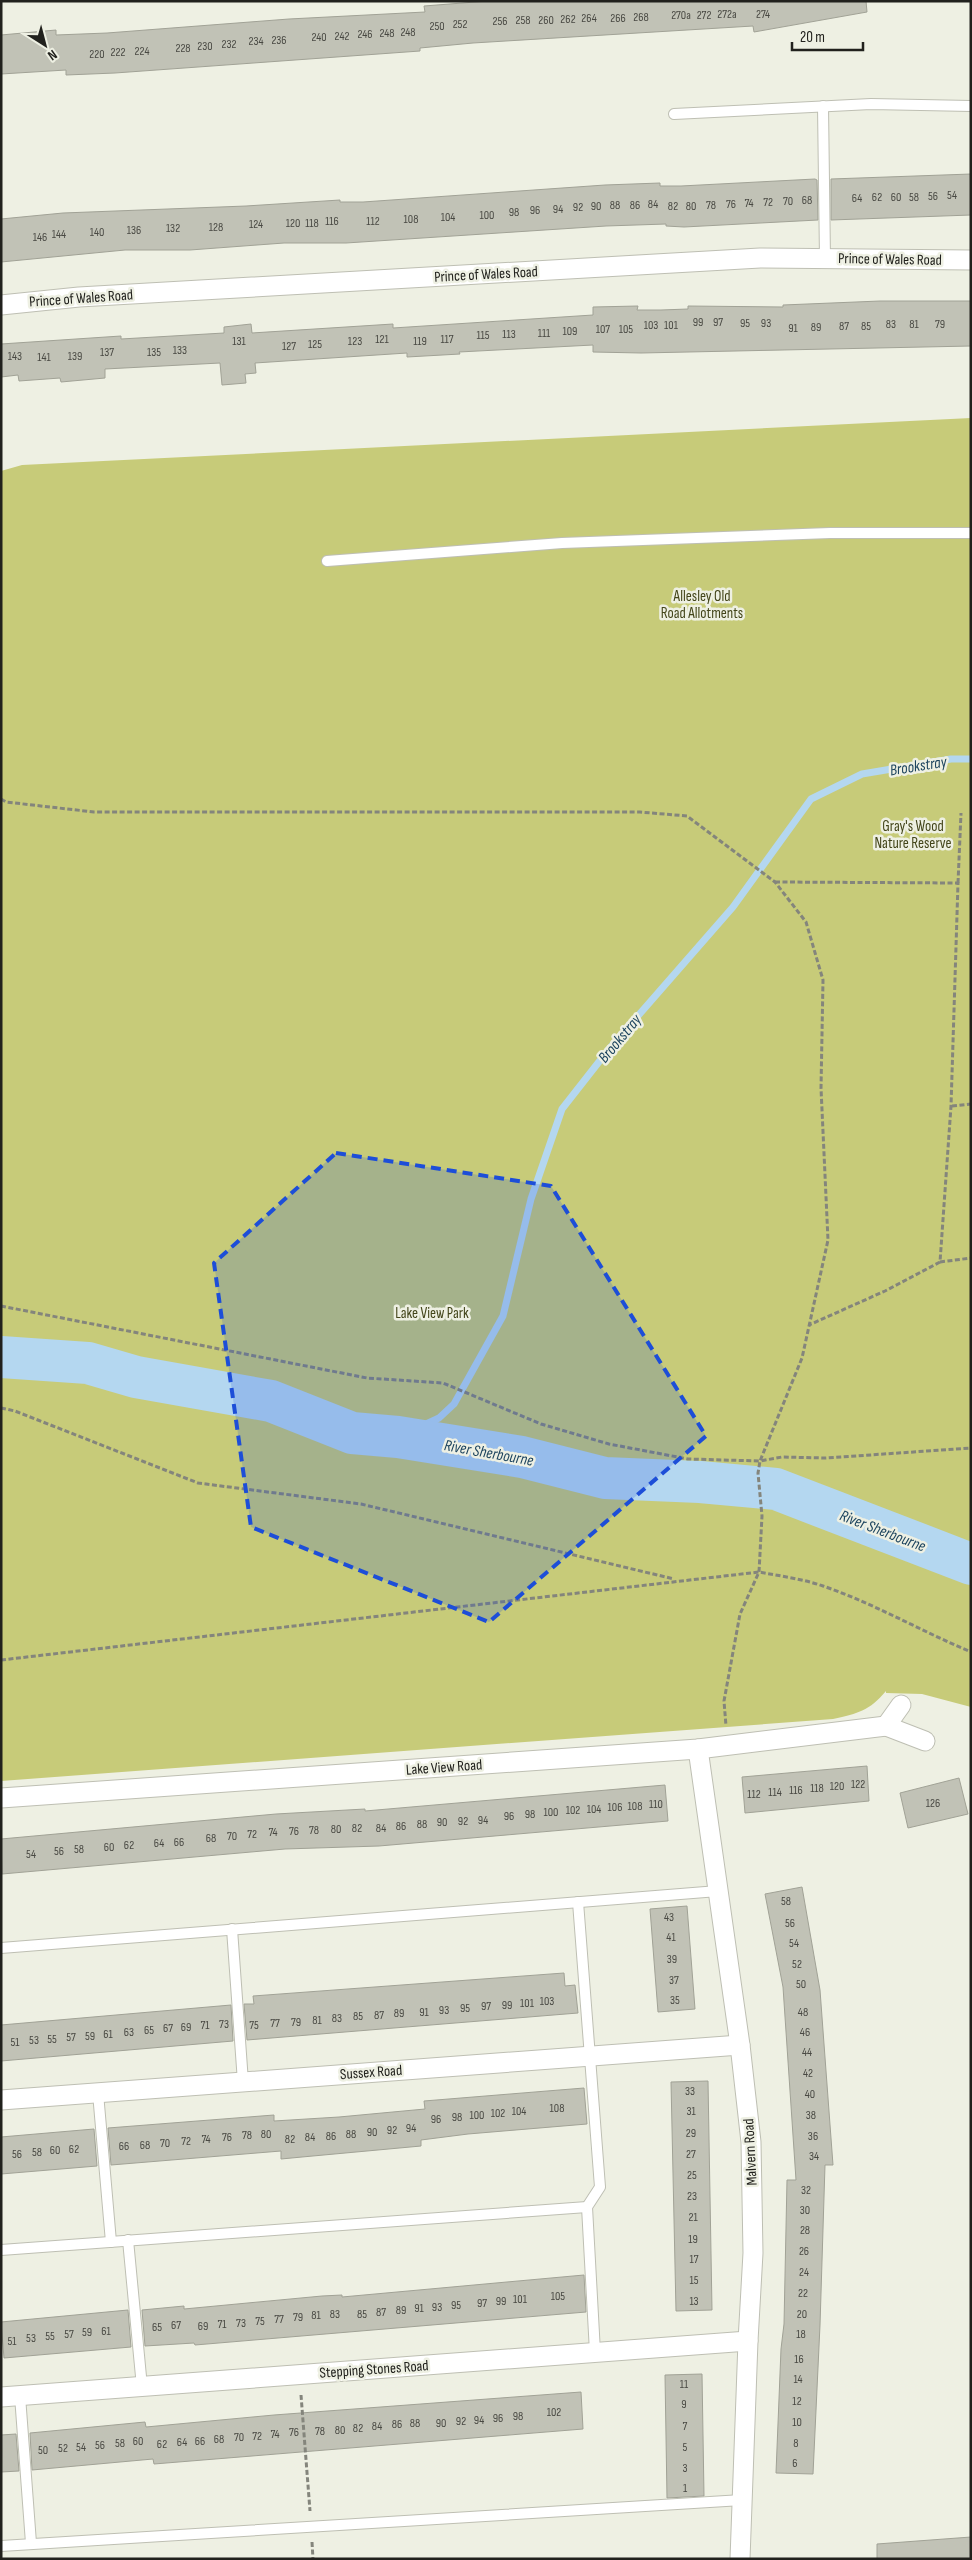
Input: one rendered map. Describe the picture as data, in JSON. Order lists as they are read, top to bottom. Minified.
{"streets":{"street":["Prince of Wales Road","Lake View Road","Sussex Road","Malvern Road","Stepping Stones Road"]},"crossings":[["Lake View Road","Malvern Road"],["Sussex Road","Malvern Road"],["Malvern Road","Stepping Stones Road"]],"water":["Brookstray","River Sherbourne"],"parks":["Allesley Old Road Allotments","Gray's Wood Nature Reserve","Lake View Park"],"house_numbers":["272a","274","270a","272","268","264","266","262","258","260","256","252","250","248","248","246","242","240","236","234","232","230","228","224","222","220","54","56","62","60","58","64","68","70","72","74","84","76","88","86","78","90","82","80","92","94","96","98","100","104","108","116","112","120","118","124","128","132","136","140","144","146","99","97","95","93","83","81","79","103","101","87","85","89","91","107","105","109","111","113","115","121","117","131","123","119","125","127","133","137","135","143","139","141","122","120","118","116","114","112","126","110","108","106","104","102","100","98","96","94","92","90","88","86","82","84","80","78","76","74","72","70","68","66","64","62","60","58","56","54","58","43","56","41","54","39","52","37","50","35","103","101","99","97","95","93","91","48","89","87","85","83","81","79","77","73","71","75","69","67","65","63","46","61","59","57","55","53","51","44","42","33","40","108","104","31","102","100","38","98","96","94","92","90","29","80","88","78","86","36","76","84","74","82","72","70","68","66","62","60","58","56","27","34","25","32","23","30","21","28","19","26","17","24","15","22","105","101","99","13","97","95","93","91","89","87","83","85","20","81","79","77","75","73","71","67","69","65","61","59","57","18","55","53","51","16","14","11","12","9","102","98","96","94","92","10","88","90","86","84","7","82","80","78","76","74","72","70","68","60","66","64","58","8","62","56","54","5","52","50","6","3","1"],"scale_bar":"20 m","north":"bottom right"}
